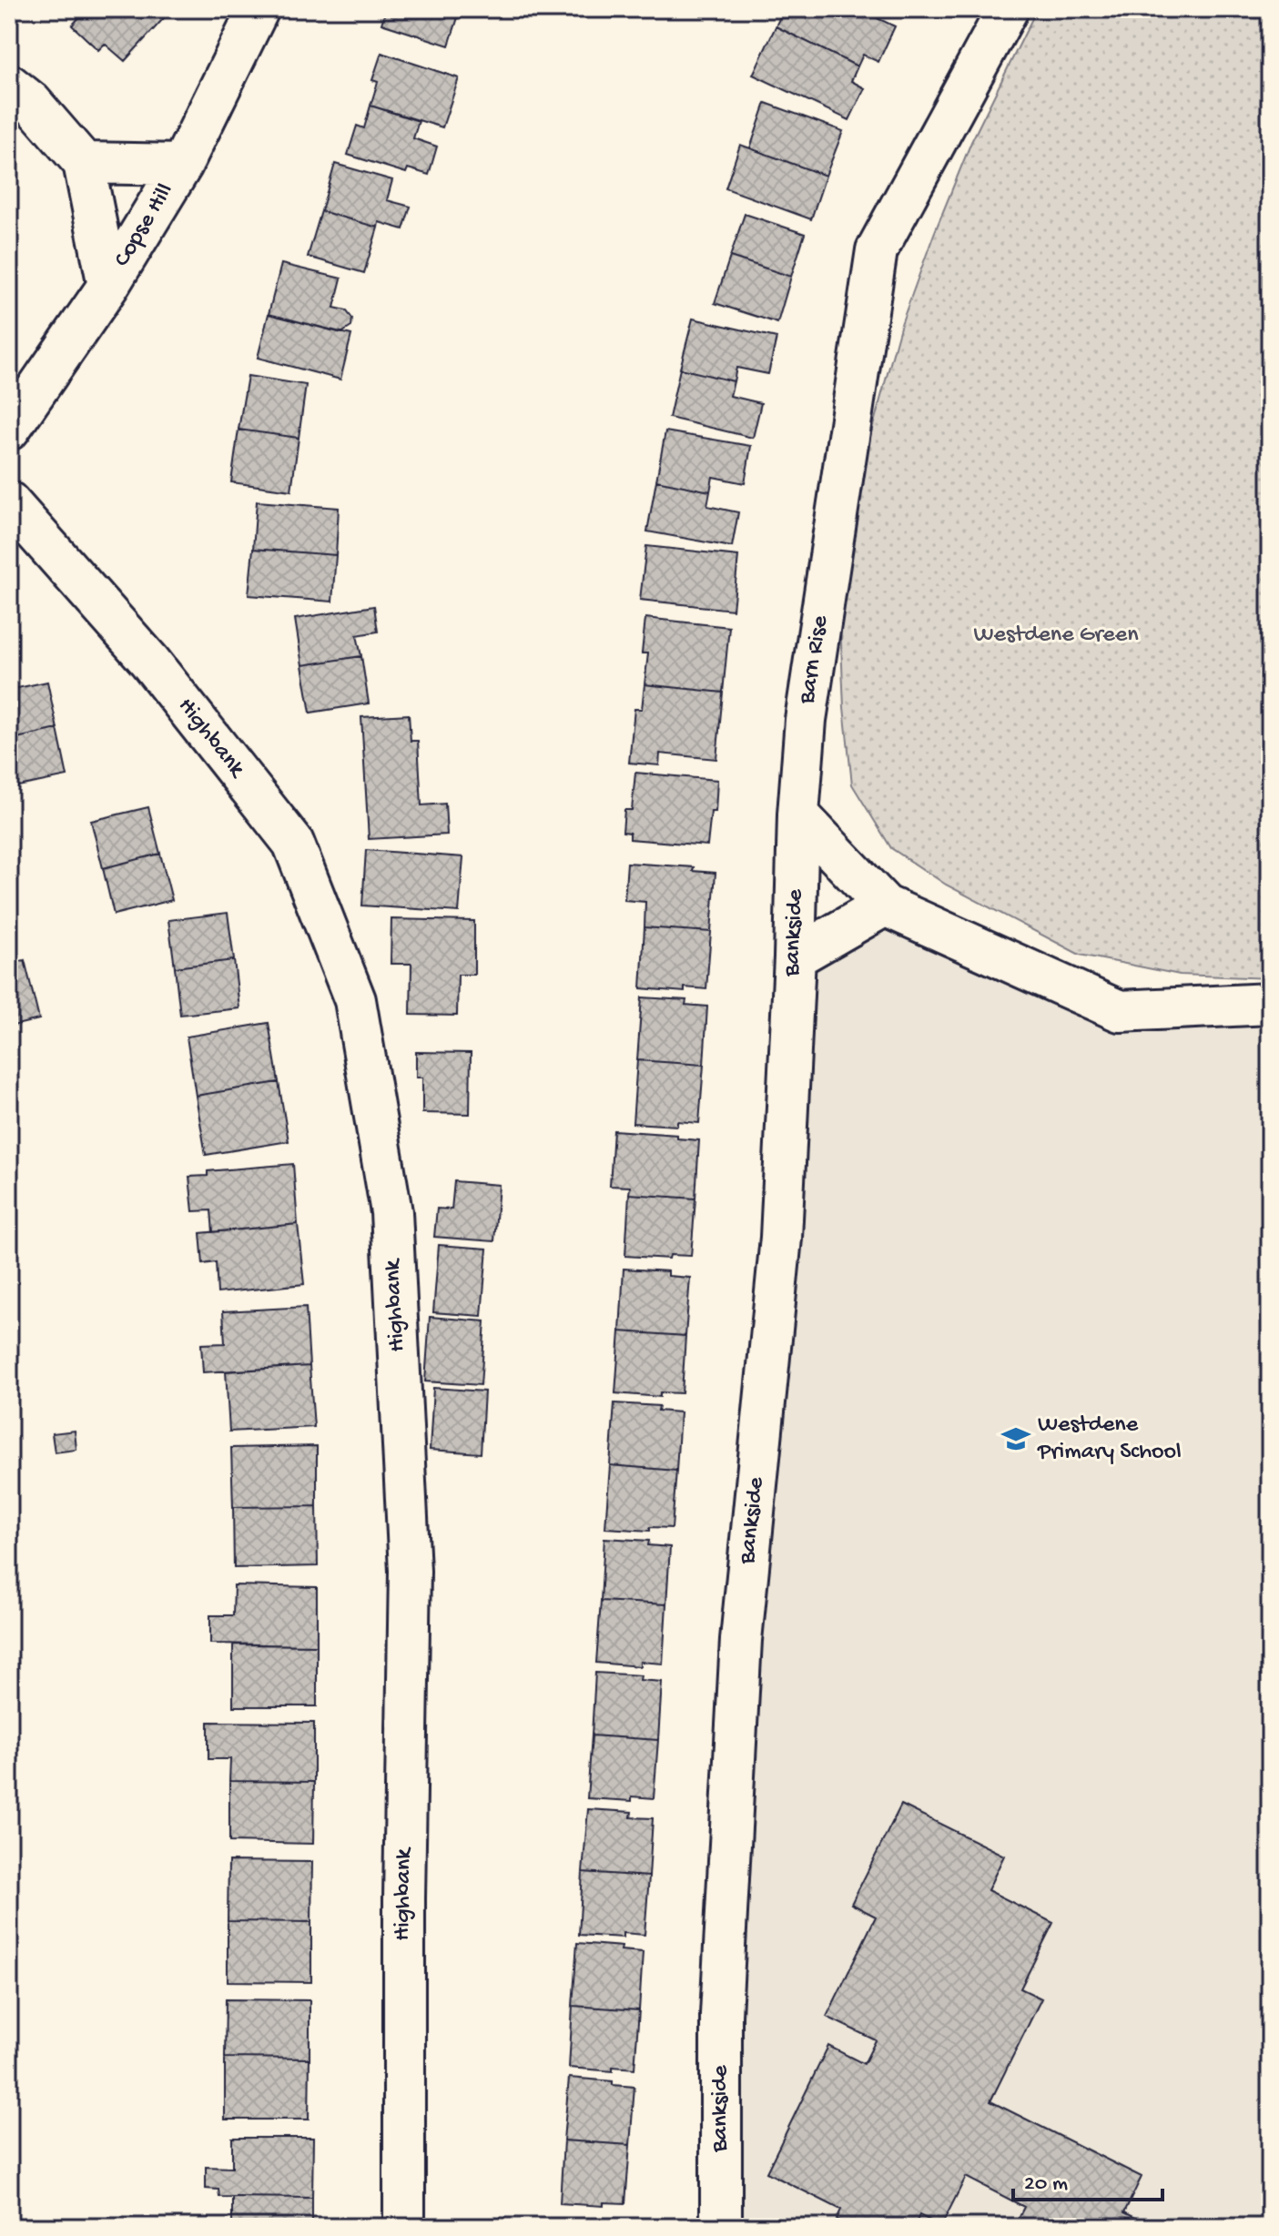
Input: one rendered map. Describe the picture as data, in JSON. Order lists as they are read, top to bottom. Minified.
{"streets":{"street":["Copse Hill","Barn Rise","Highbank","Bankside"]},"crossings":[["Barn Rise","Bankside"]],"parks":["Westdene Green"],"places":{"school or university":["Westdene Primary School"]},"scale_bar":"20 m"}
